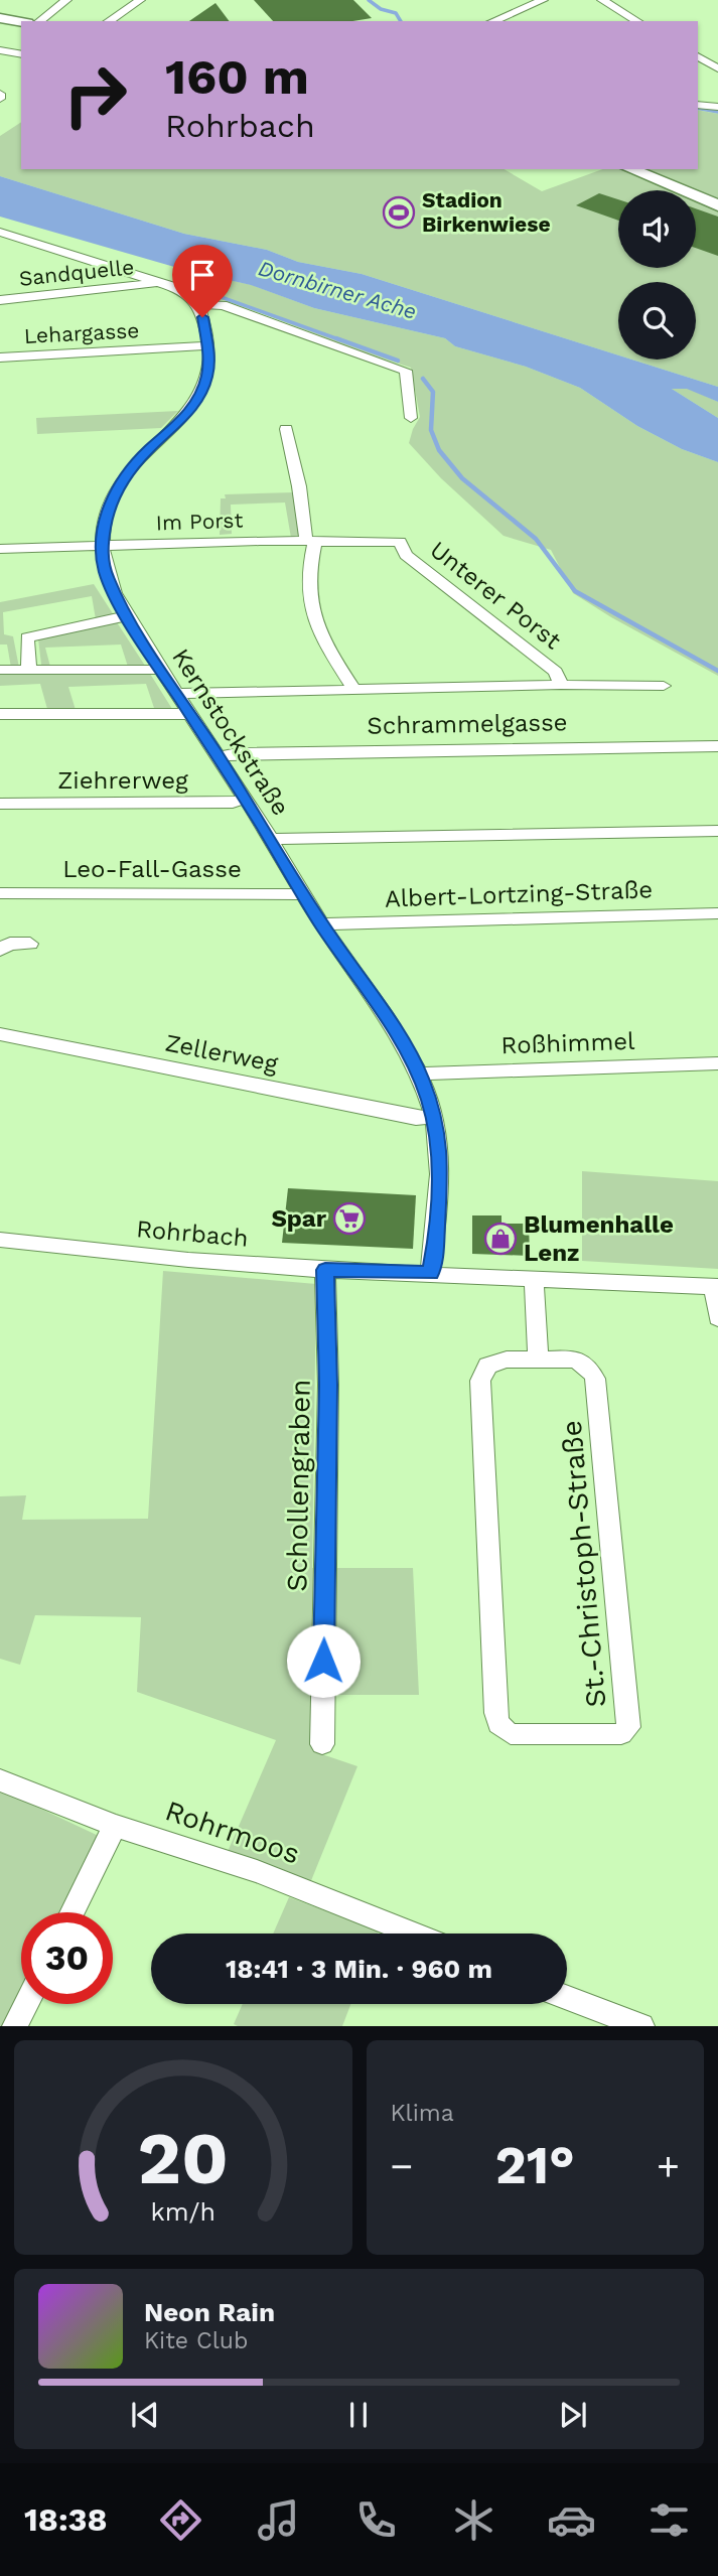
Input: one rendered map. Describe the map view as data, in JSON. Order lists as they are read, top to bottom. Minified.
{"streets":{"street":["Sandquelle","Lehargasse","Im Porst","Unterer Porst","Schrammelgasse","Kernstockstraße","Ziehrerweg","Leo-Fall-Gasse","Albert-Lortzing-Straße","Roßhimmel","Zellerweg","Rohrbach","Schollengraben","St.-Christoph-Straße","Rohrmoos"]},"crossings":[["Lehargasse","Kernstockstraße"],["Im Porst","Unterer Porst"],["Im Porst","Kernstockstraße"],["Unterer Porst","Kernstockstraße"],["Schrammelgasse","Kernstockstraße"],["Kernstockstraße","Ziehrerweg"],["Kernstockstraße","Leo-Fall-Gasse"],["Kernstockstraße","Albert-Lortzing-Straße"],["Kernstockstraße","Roßhimmel"],["Kernstockstraße","Zellerweg"],["Kernstockstraße","Rohrbach"],["Rohrbach","Schollengraben"]],"water":["Dornbirner Ache"],"places":{"sports":["Stadion Birkenwiese"],"supermarket":["Spar"],"shop":["Blumenhalle Lenz"]},"page":{"turn":["160 m","Rohrbach"],"limit":"30","trip":"18:41 · 3 Min. · 960 m","tile":"Klima","heat":["−","21°","+"],"song":["Neon Rain","Kite Club"],"tabs":"18:38","gauge":["20","km/h"]}}
